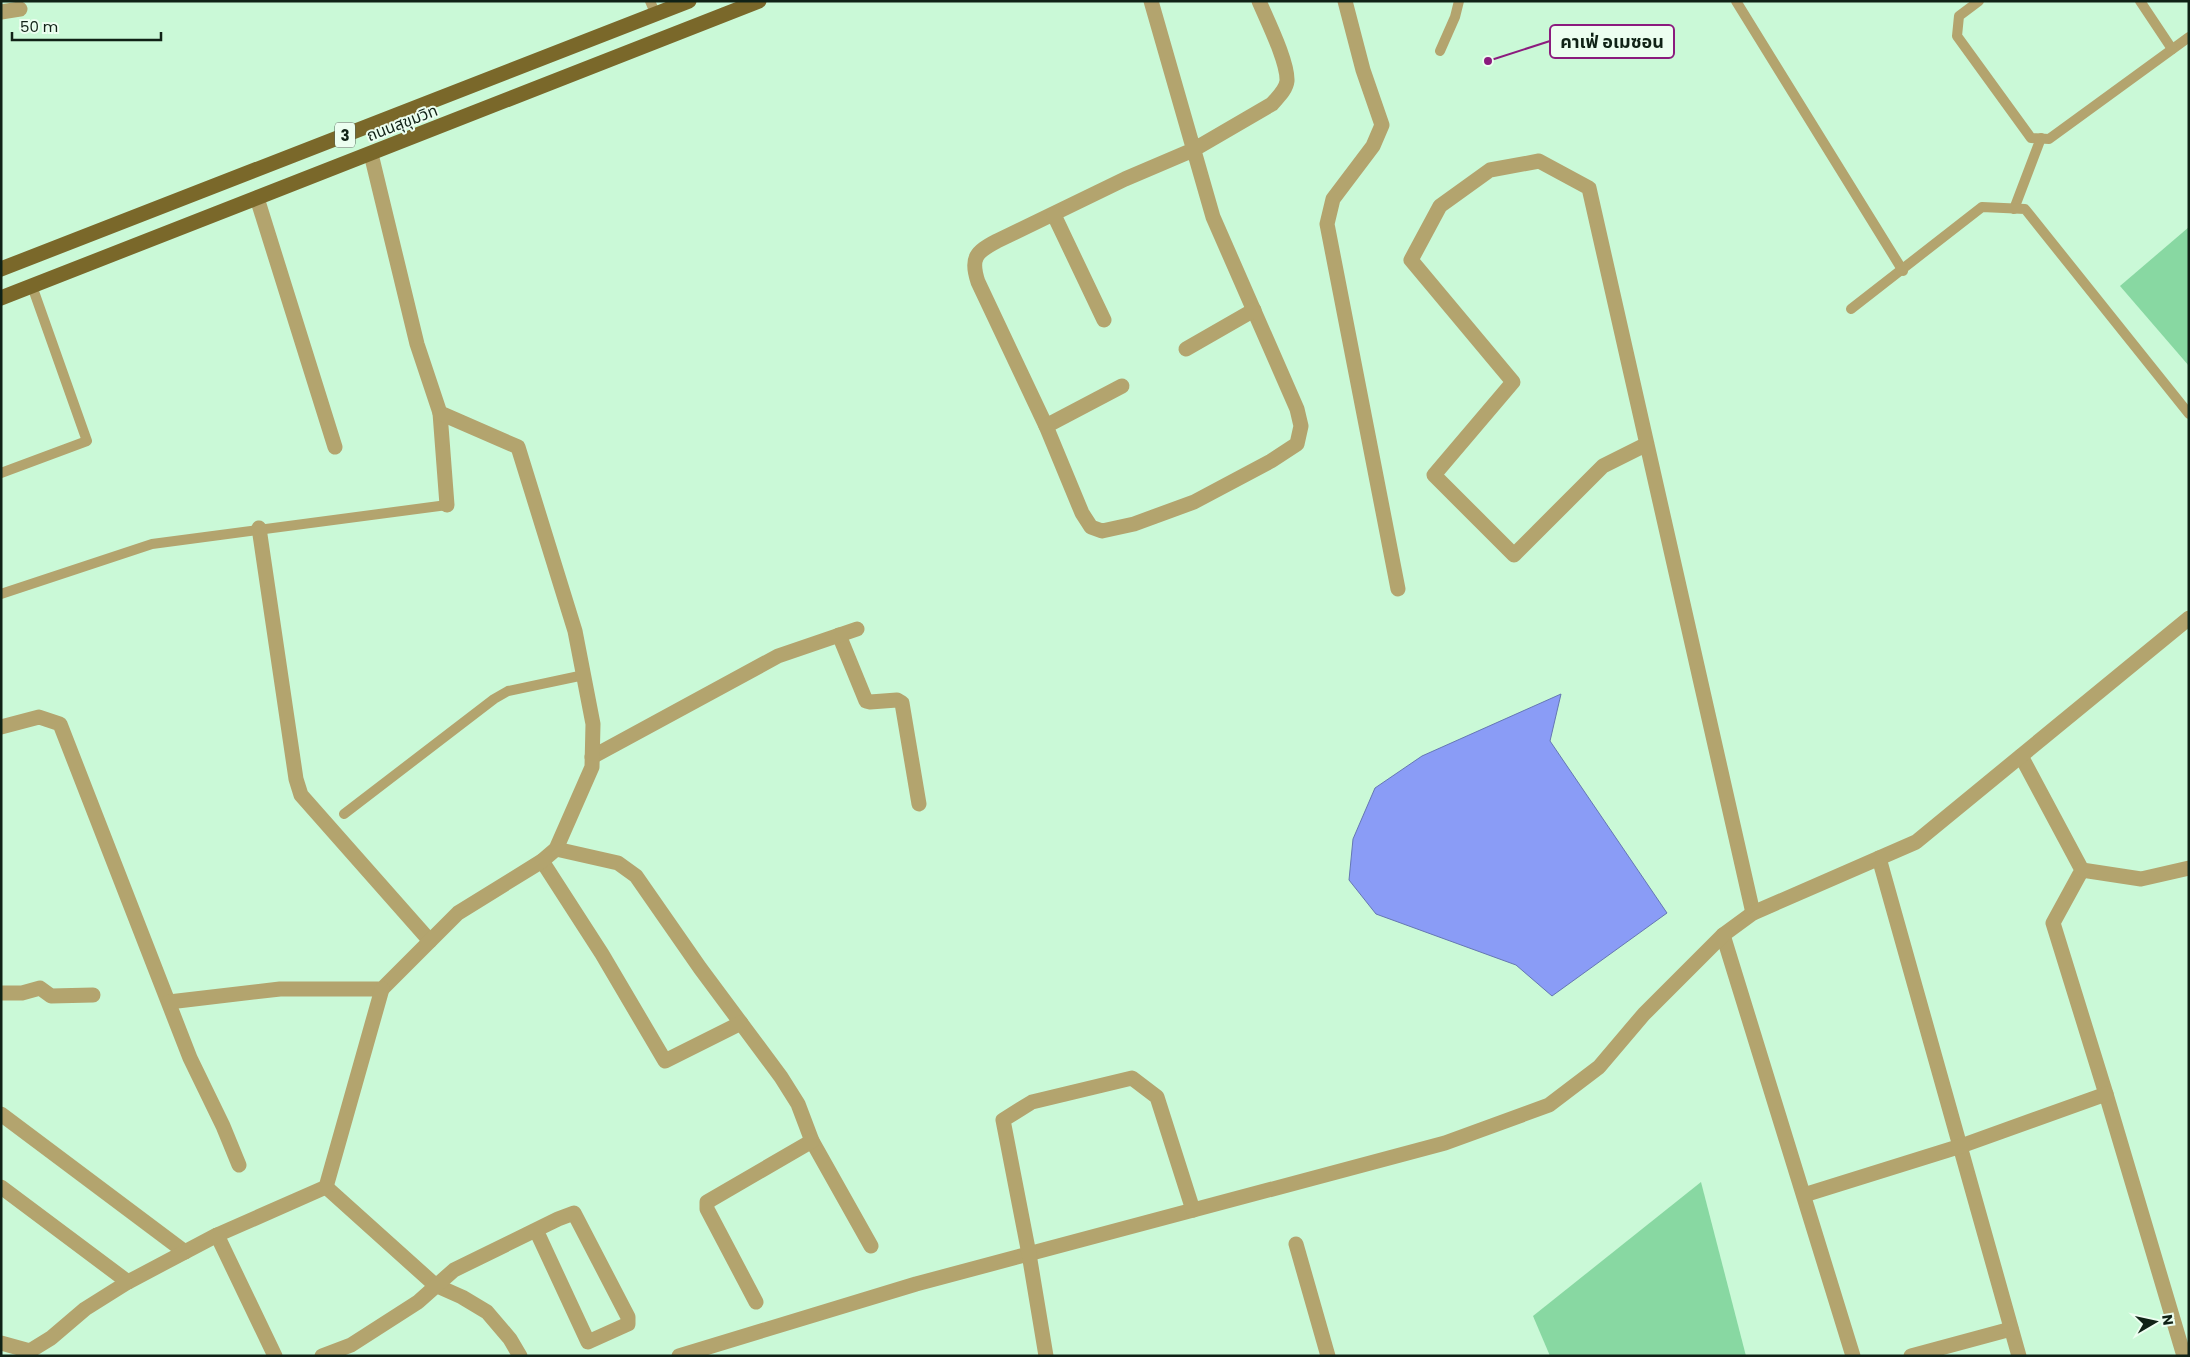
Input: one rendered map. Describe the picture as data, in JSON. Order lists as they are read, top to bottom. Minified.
{"streets":{"main road":["ถนนสุขุมวิท","3"]},"places":["คาเฟ่ อเมซอน"],"scale_bar":"50 m","north":"right"}
